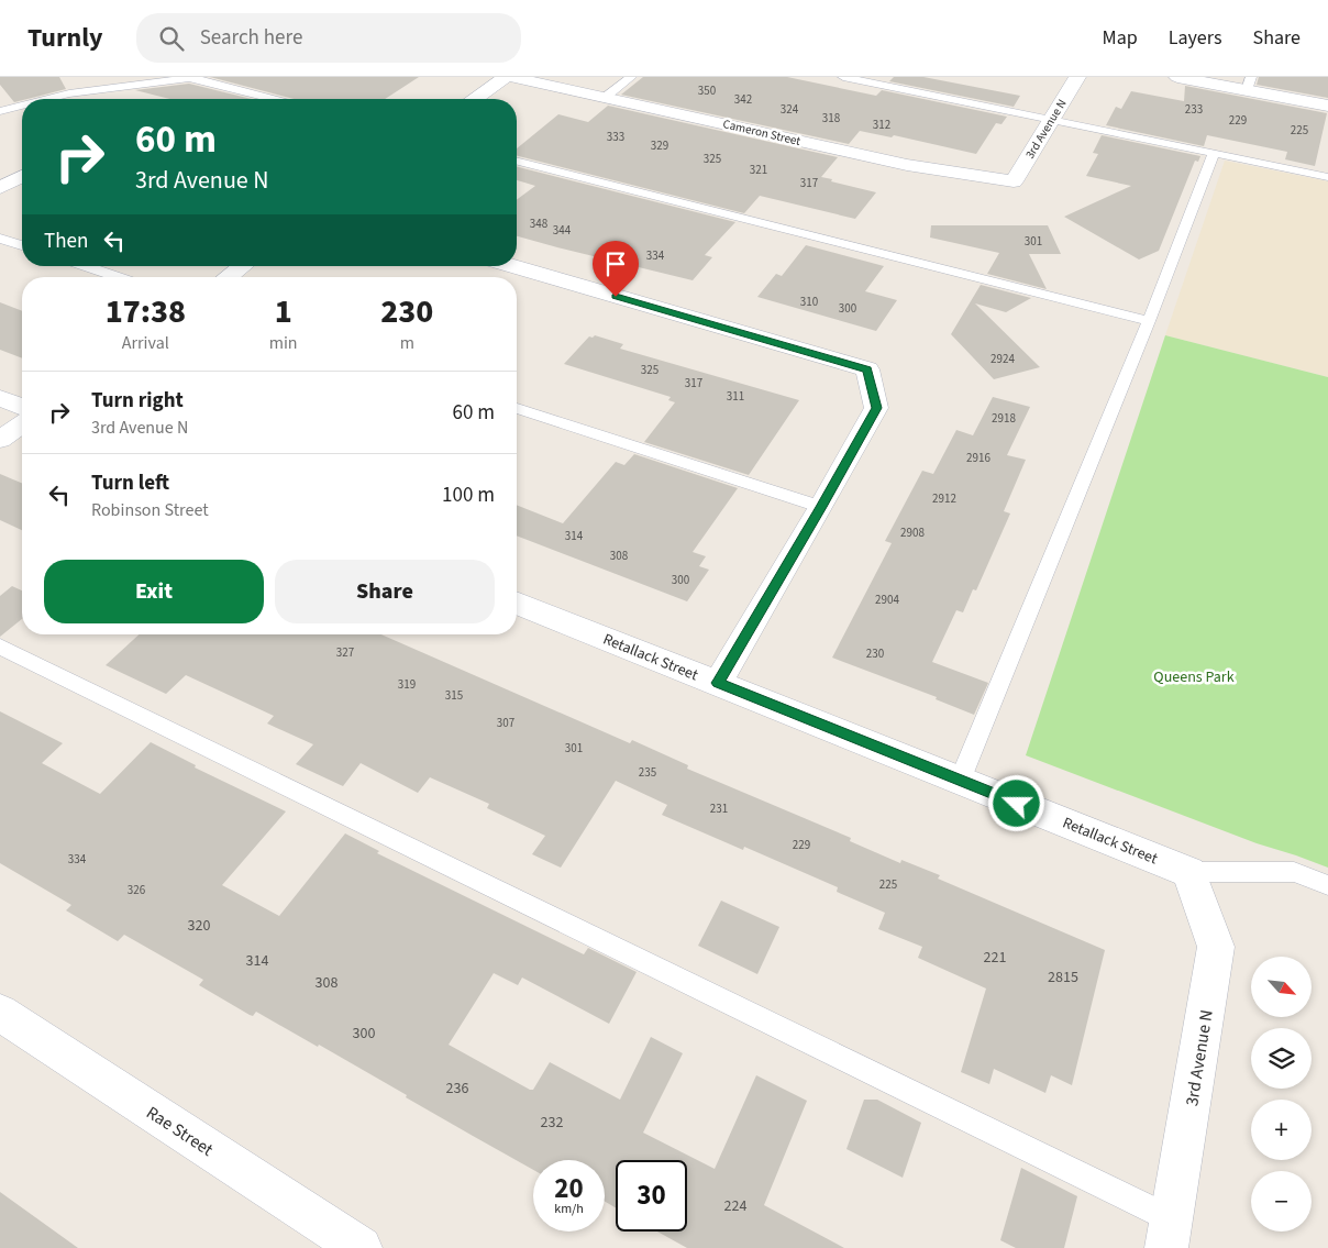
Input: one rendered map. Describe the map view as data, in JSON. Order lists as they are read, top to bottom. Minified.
{"streets":{"street":["3rd Avenue N","Cameron Street","Retallack Street","Rae Street"]},"crossings":[["3rd Avenue N","Cameron Street"],["3rd Avenue N","Retallack Street"]],"parks":["Queens Park"],"house_numbers":["350","342","324","233","318","229","312","225","333","329","325","321","317","348","344","301","334","310","300","2924","325","317","311","2918","2916","2912","2908","314","308","300","2904","327","230","319","315","307","301","235","231","229","334","225","326","320","221","314","2815","308","300","236","232","224"],"north":"bottom right","page":{"header":"Turnly","search":"Search here","nav":["Map","Layers","Share"],"turn":["60 m","3rd Avenue N"],"then":"Then","eta":["17:38","Arrival","1","min","230","m"],"list":[{"name":"Turn right","note":"3rd Avenue N","value":"60 m"},{"name":"Turn left","note":"Robinson Street","value":"100 m"}],"buttons":["Exit","Share"],"map_buttons":["+","−"],"speed":"20 km/h","limit":"30"}}
